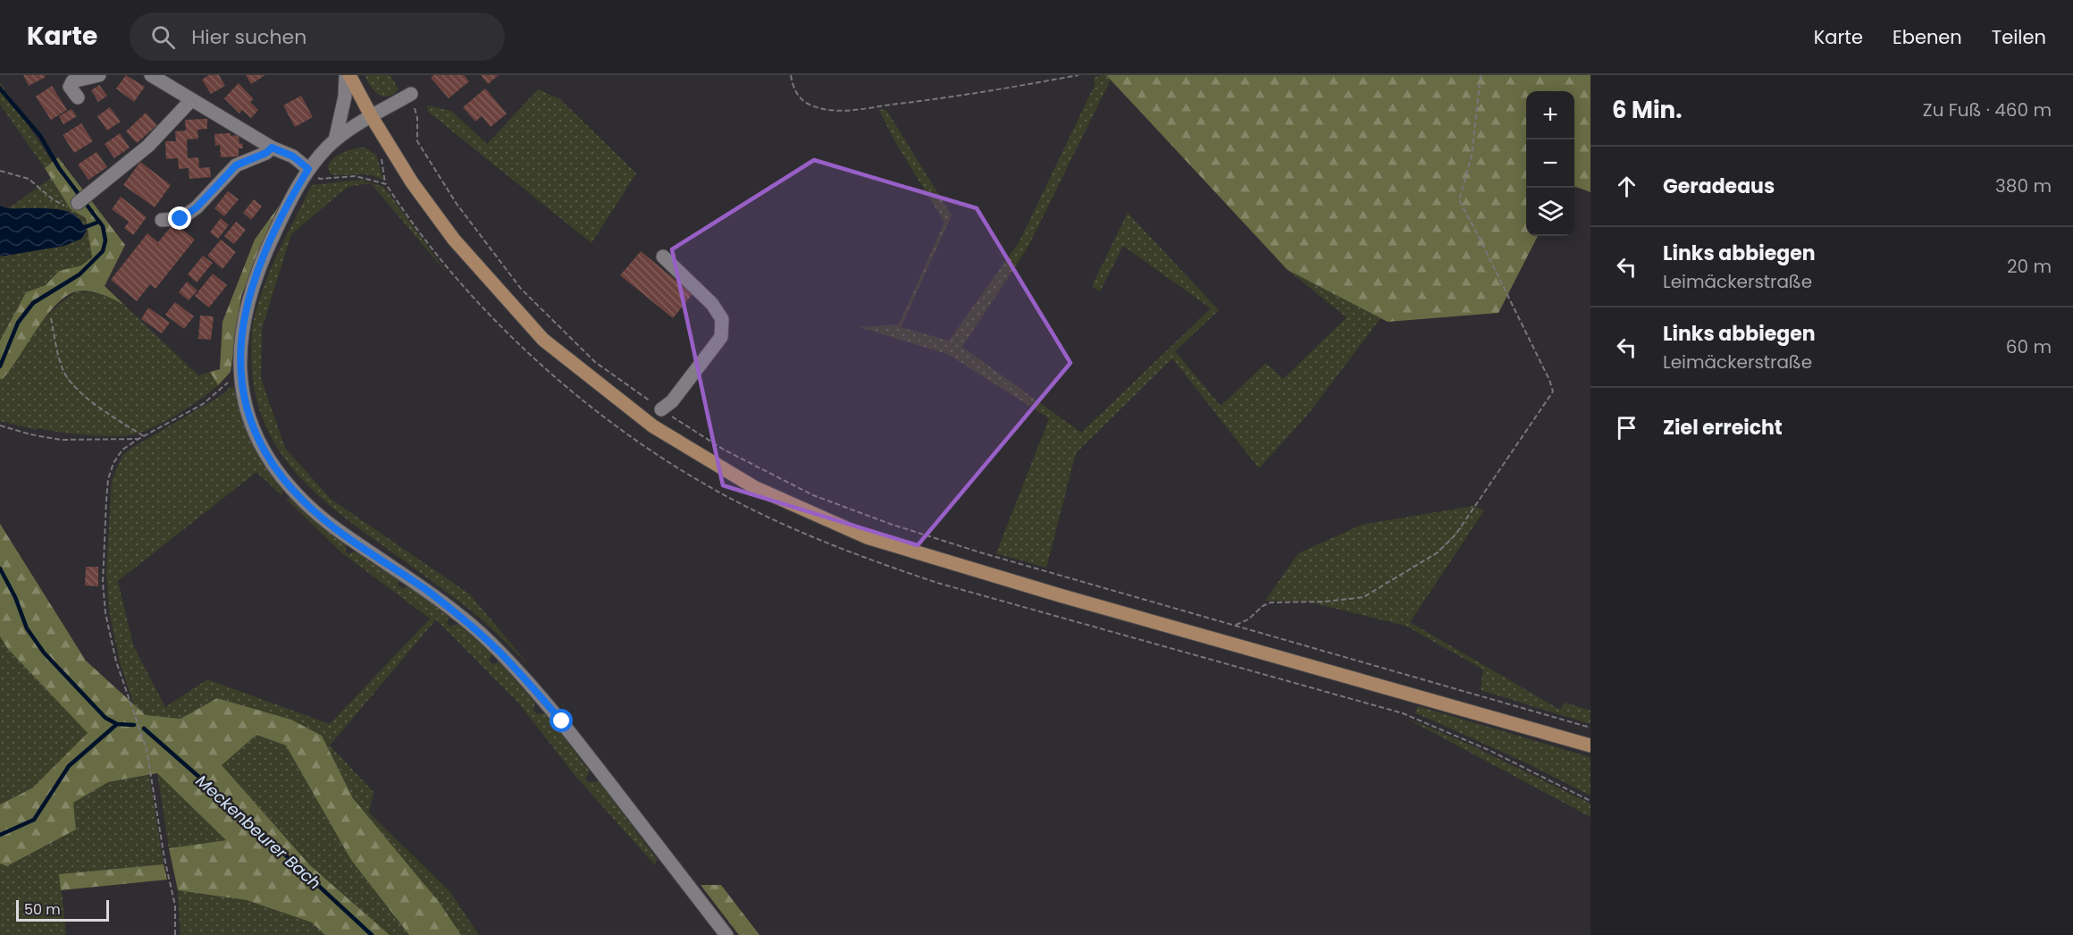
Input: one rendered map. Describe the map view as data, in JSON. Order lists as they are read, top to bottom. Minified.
{"water":["Meckenbeurer Bach"],"scale_bar":"50 m","page":{"header":"Karte","search":"Hier suchen","nav":["Karte","Ebenen","Teilen"],"heading":["6 Min.","Zu Fuß · 460 m"],"map_buttons":["+","−"],"list":[["Geradeaus","380 m"],["Links abbiegen","Leimäckerstraße","20 m"],["Links abbiegen","Leimäckerstraße","60 m"],"Ziel erreicht"],"scale":"50 m"}}
